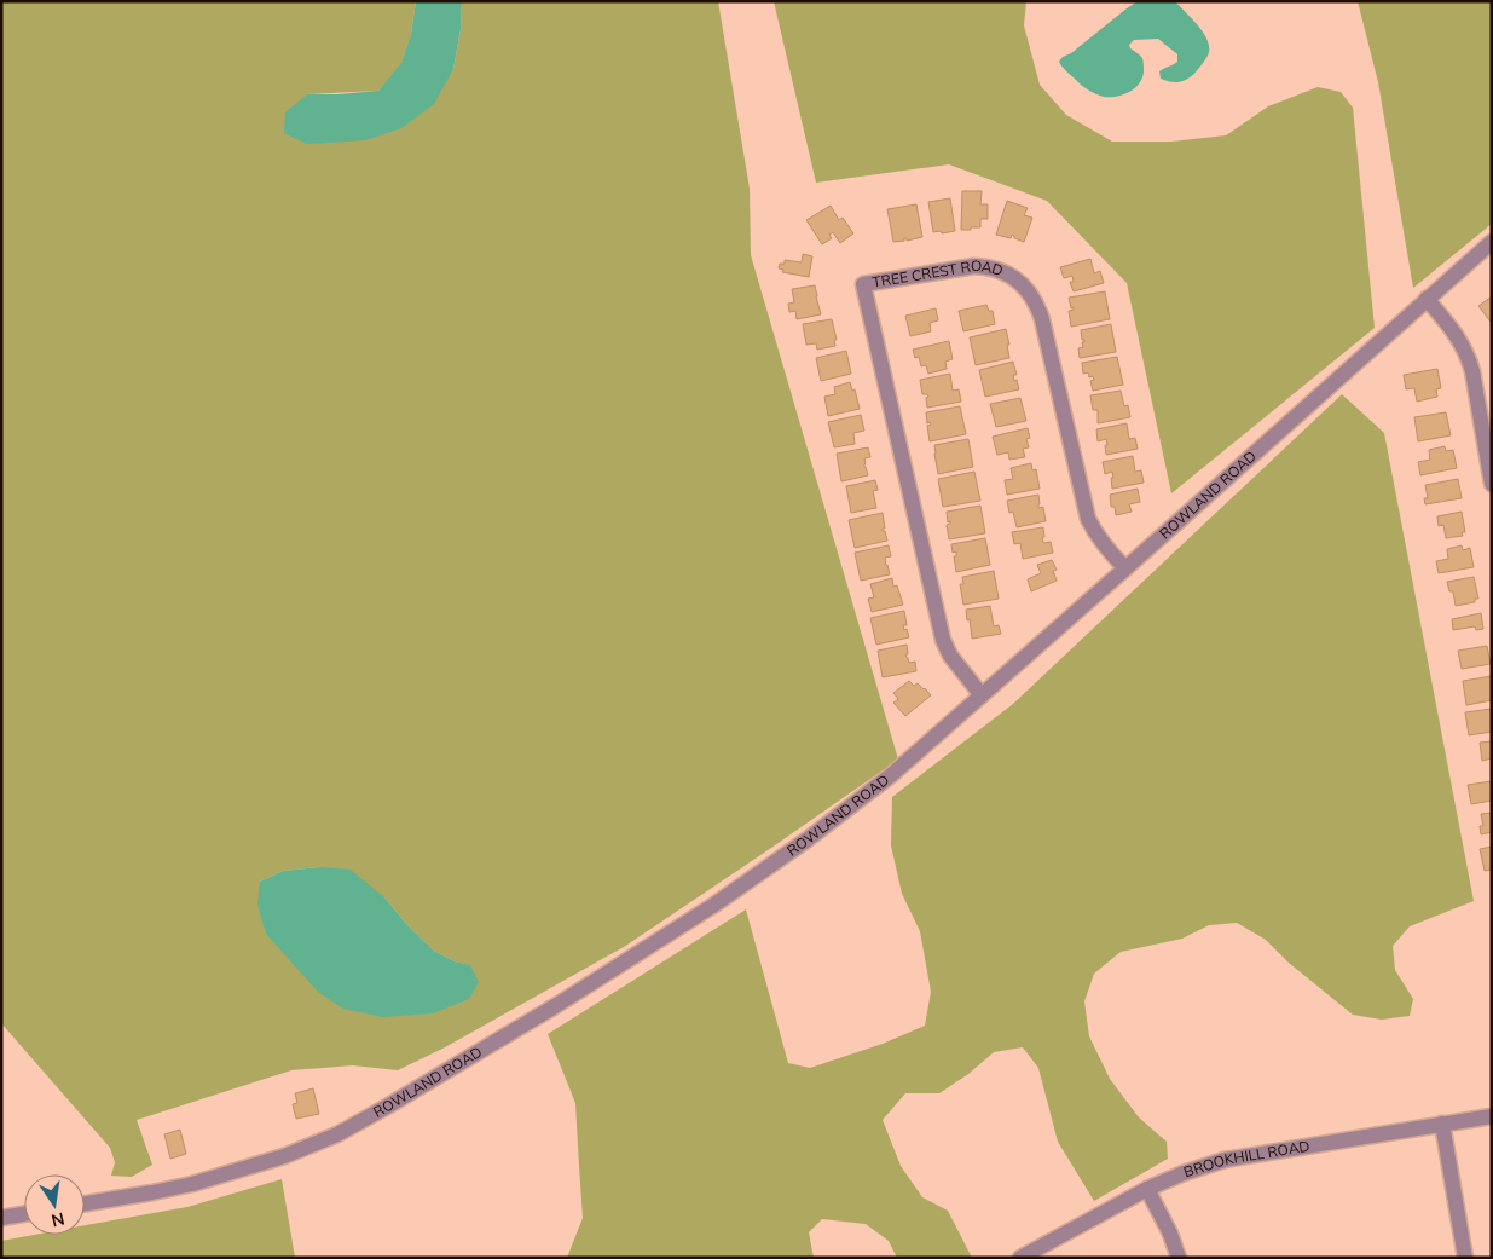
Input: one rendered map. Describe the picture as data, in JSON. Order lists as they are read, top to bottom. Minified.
{"streets":{"street":["TREE CREST ROAD","ROWLAND ROAD","BROOKHILL ROAD"]},"crossings":[["TREE CREST ROAD","ROWLAND ROAD"]],"north":"bottom"}
